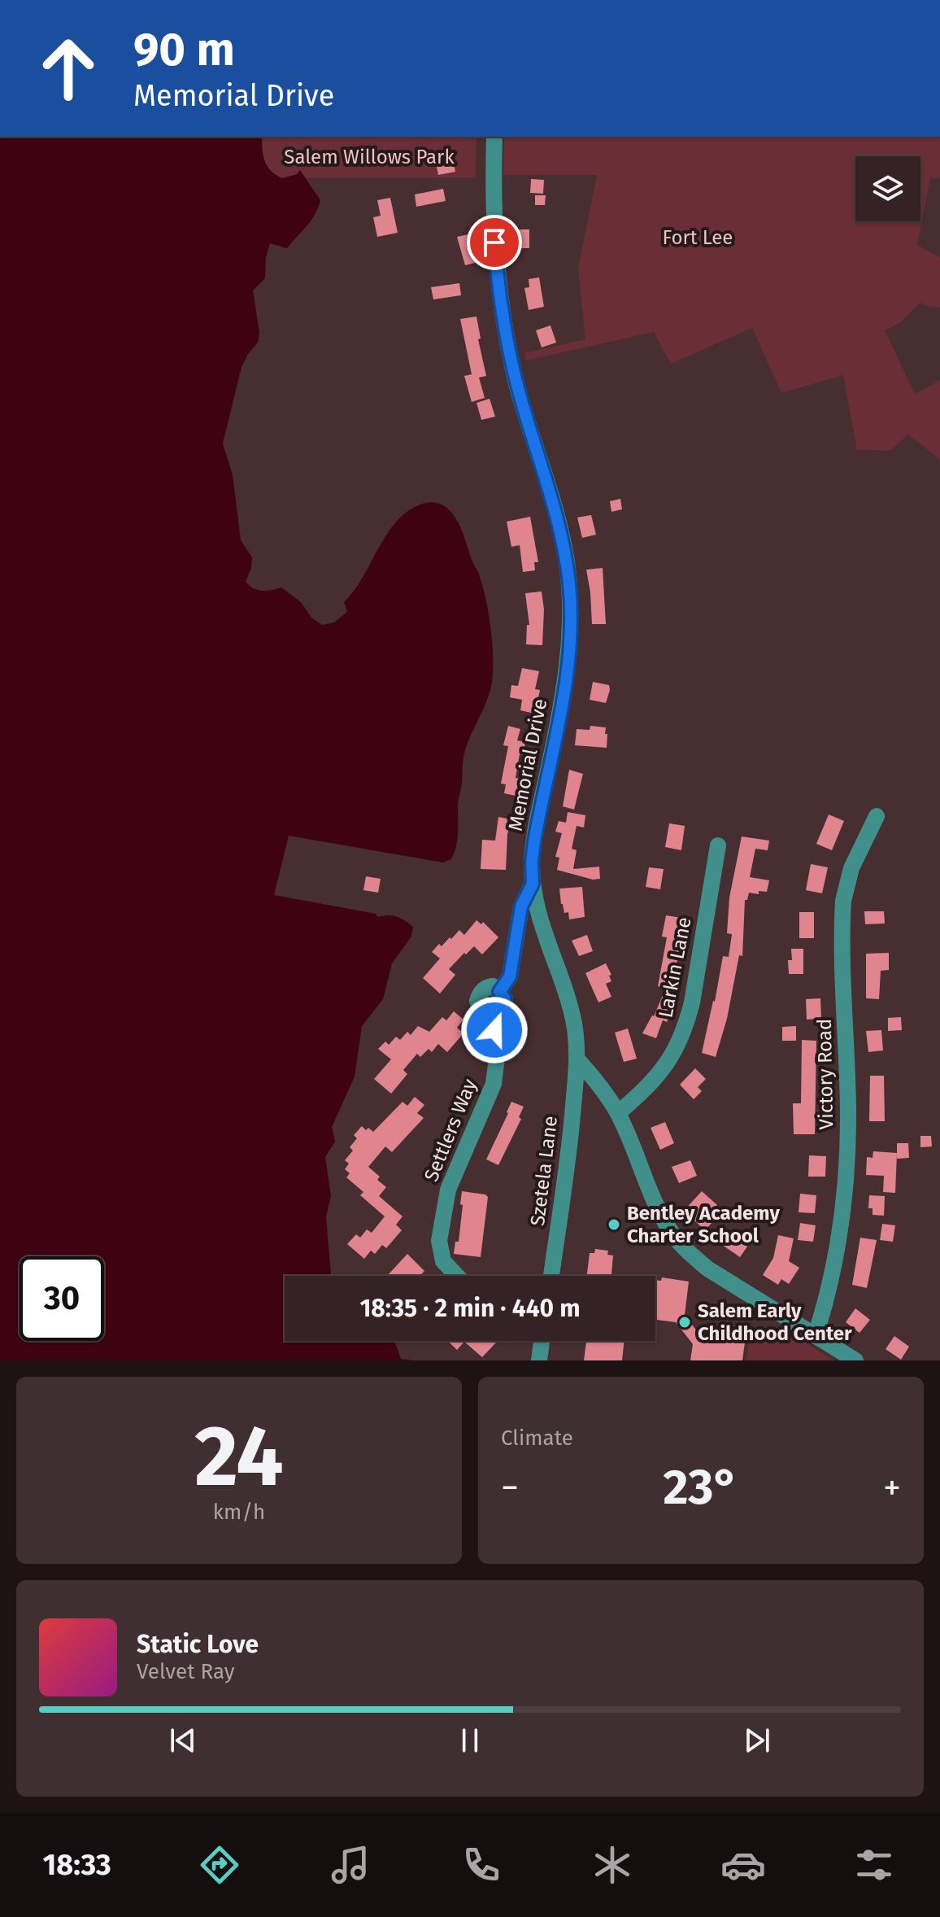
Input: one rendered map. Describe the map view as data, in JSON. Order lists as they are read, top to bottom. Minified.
{"streets":{"street":["Memorial Drive","Larkin Lane","Victory Road","Settlers Way","Szetela Lane"]},"crossings":[["Memorial Drive","Settlers Way"],["Memorial Drive","Szetela Lane"]],"parks":["Salem Willows Park","Fort Lee"],"places":["Bentley Academy Charter School","Salem Early Childhood Center"],"page":{"turn":["90 m","Memorial Drive"],"limit":"30","trip":"18:35 · 2 min · 440 m","tile":[["24","km/h"],"Climate"],"heat":["−","23°","+"],"song":["Static Love","Velvet Ray"],"tabs":"18:33"}}
